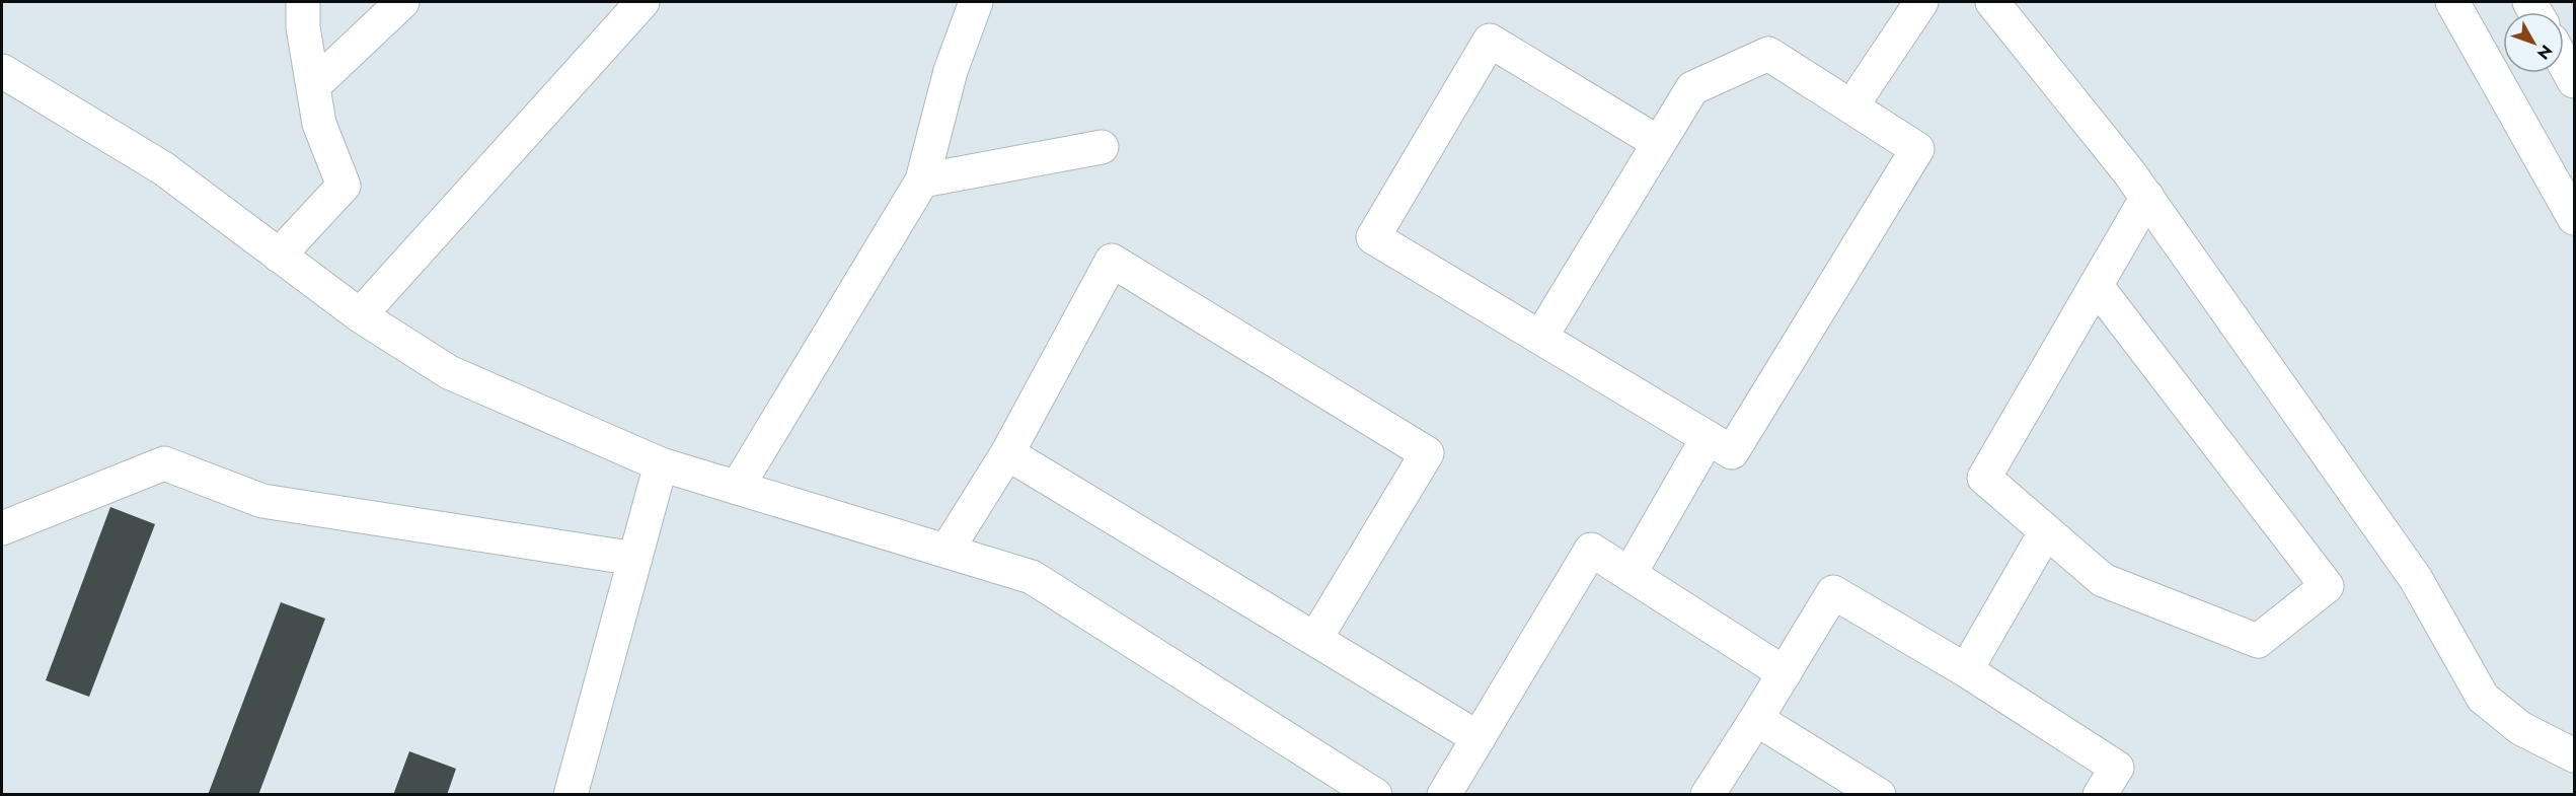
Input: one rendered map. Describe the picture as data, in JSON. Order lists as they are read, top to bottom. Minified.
{"north":"bottom right"}
